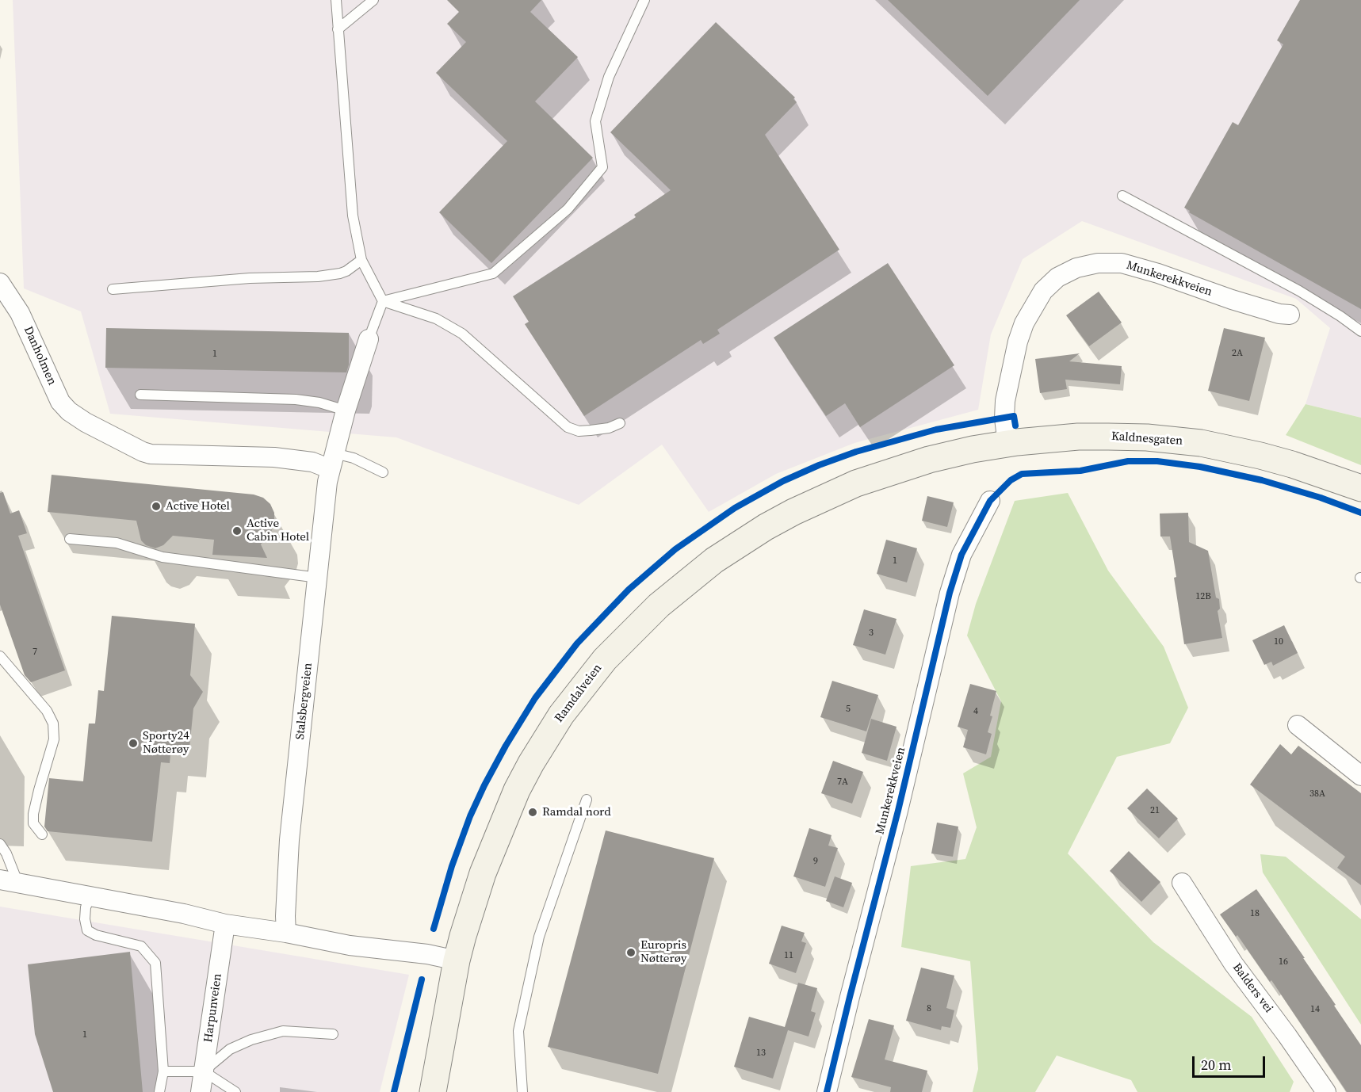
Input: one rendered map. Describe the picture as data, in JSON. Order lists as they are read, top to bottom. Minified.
{"streets":{"main road":["Kaldnesgaten","Ramdalveien"],"street":["Munkerekkveien","Danholmen","Stalsbergveien","Balders vei","Harpunveien"]},"crossings":[["Munkerekkveien","Kaldnesgaten"],["Danholmen","Stalsbergveien"],["Kaldnesgaten","Ramdalveien"]],"places":["Active Hotel","Active Cabin Hotel","Sporty24 Nøtterøy","Ramdal nord","Europris Nøtterøy"],"house_numbers":["2A","1","1","12B","3","10","7","5","4","7A","38A","21","9","18","11","16","8","14","1","13"],"scale_bar":"20 m"}
